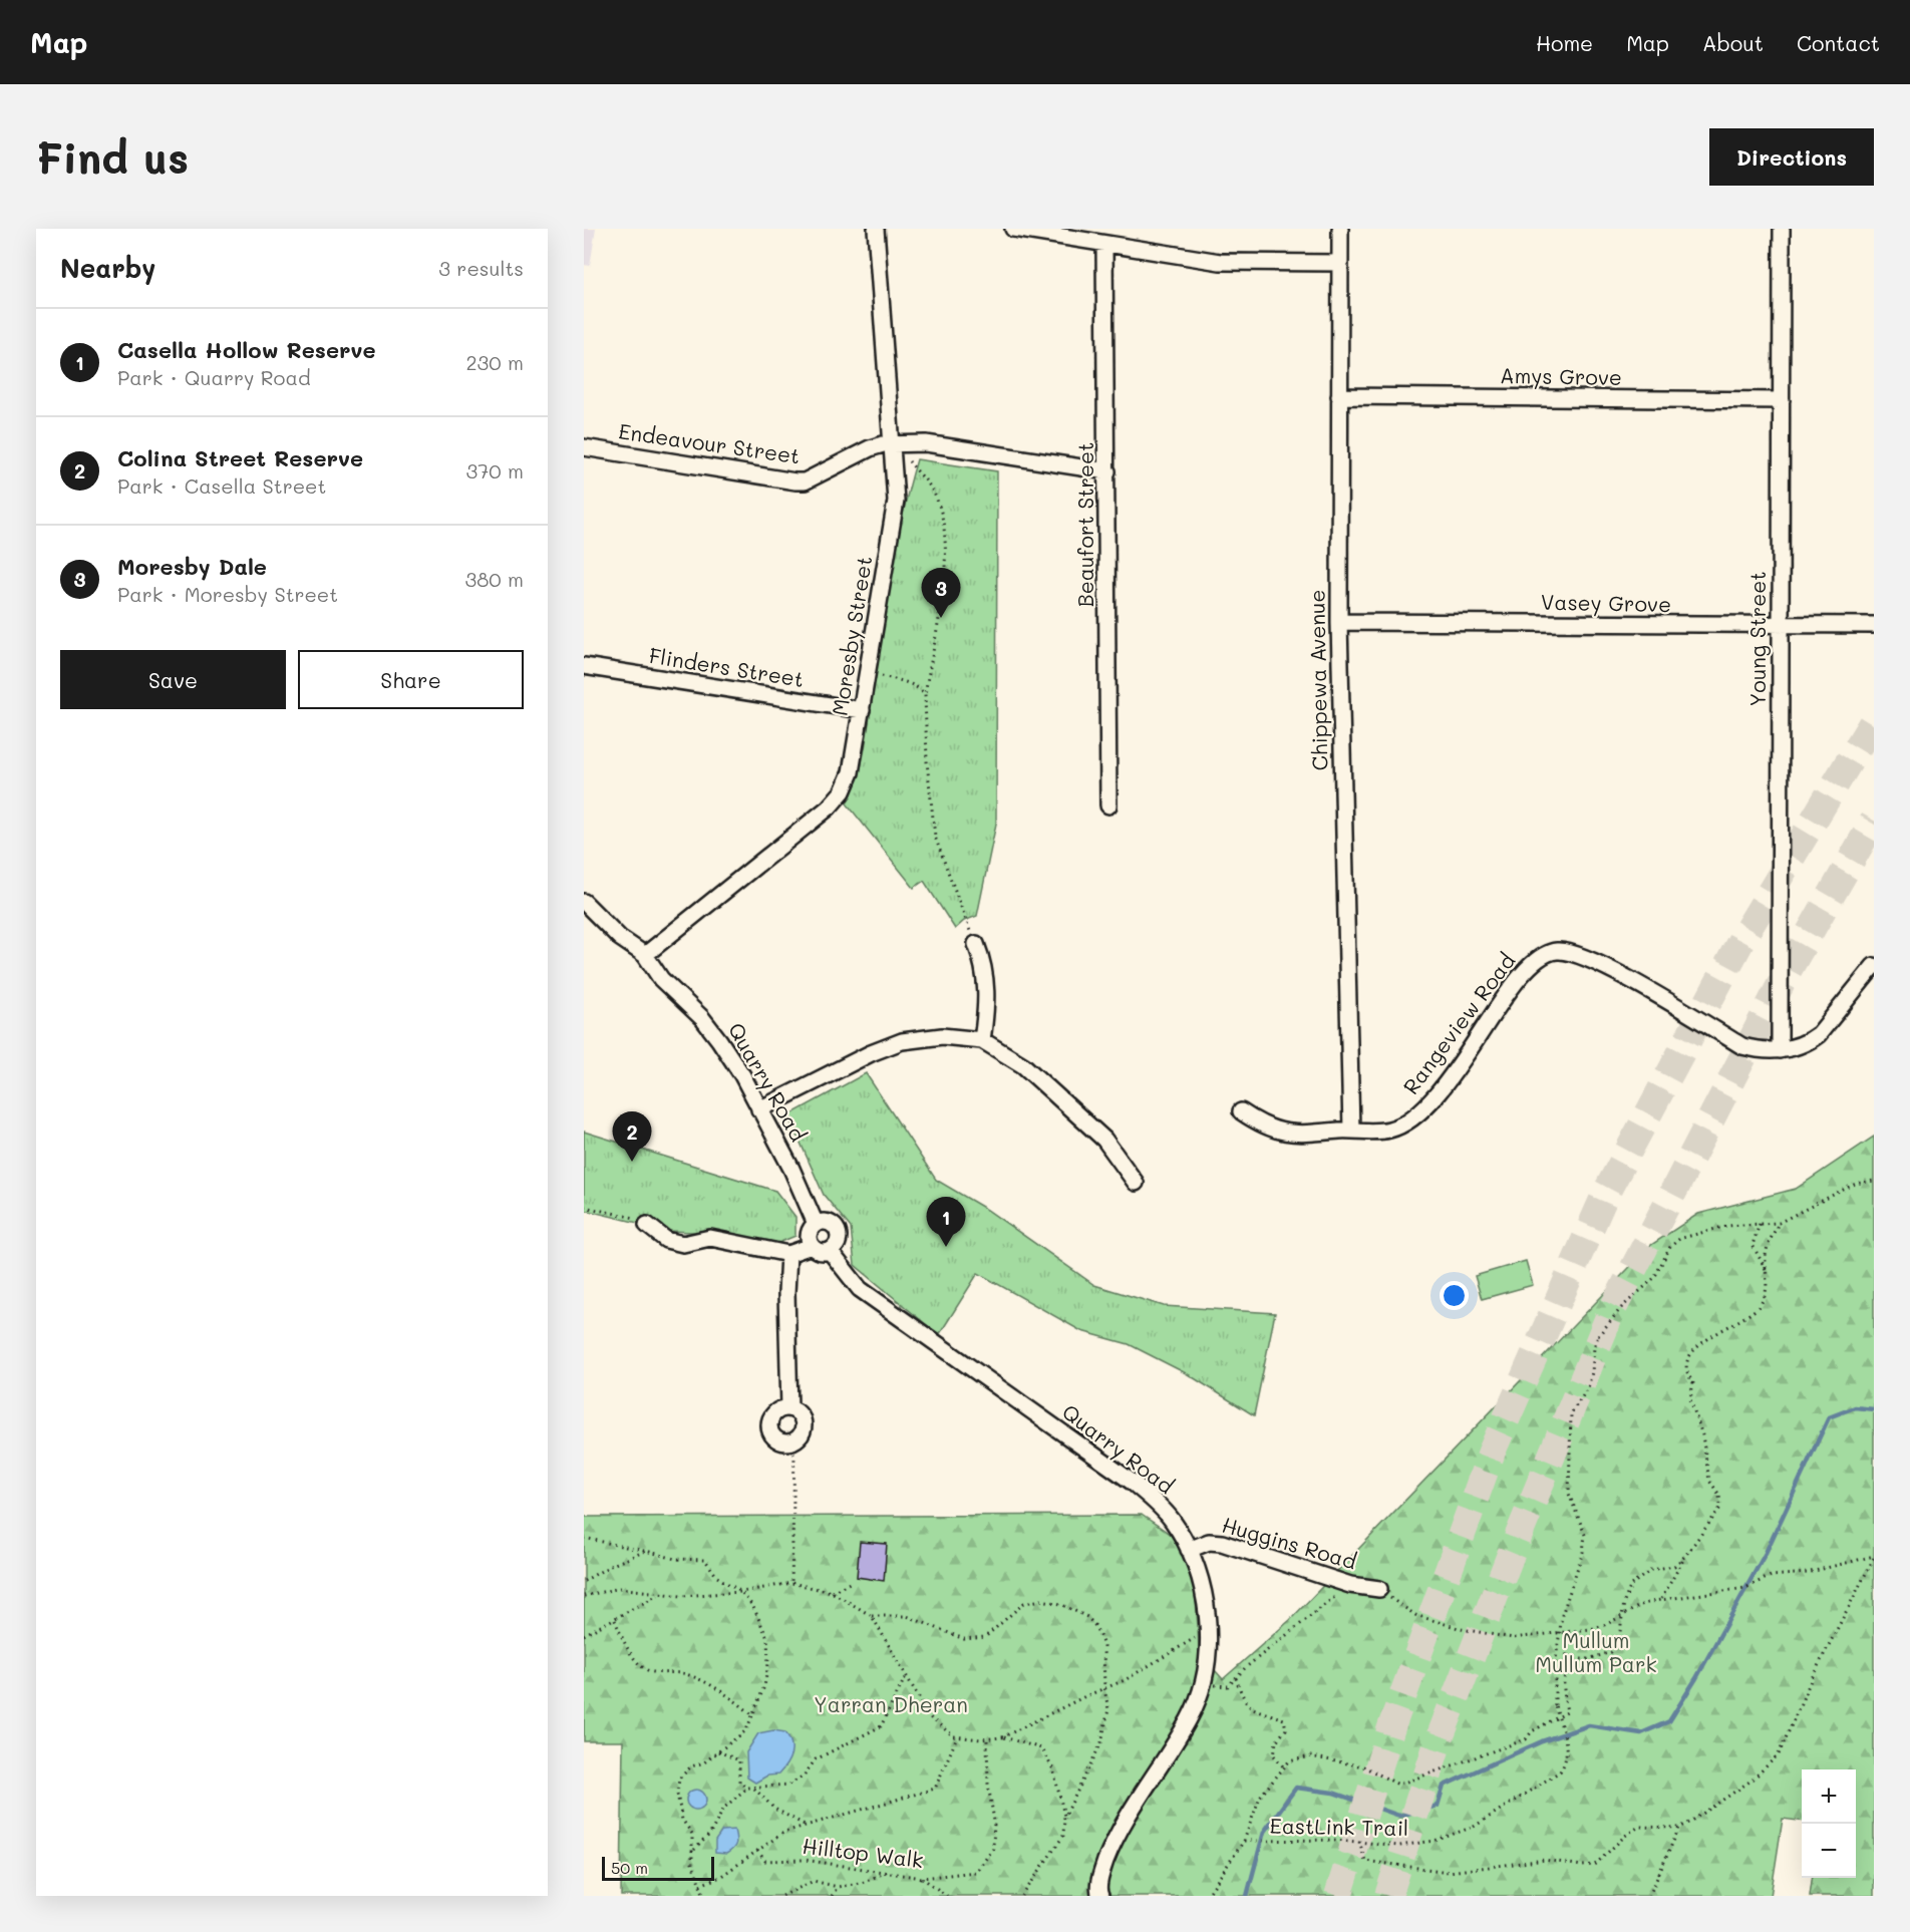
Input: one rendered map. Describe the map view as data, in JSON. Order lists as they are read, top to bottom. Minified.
{"streets":{"street":["Amys Grove","Endeavour Street","Beaufort Street","Vasey Grove","Moresby Street","Young Street","Flinders Street","Chippewa Avenue","Rangeview Road","Quarry Road","Huggins Road"],"path":["EastLink Trail","Hilltop Walk"]},"crossings":[["Amys Grove","Young Street"],["Amys Grove","Chippewa Avenue"],["Endeavour Street","Beaufort Street"],["Endeavour Street","Moresby Street"],["Vasey Grove","Young Street"],["Vasey Grove","Chippewa Avenue"],["Moresby Street","Flinders Street"],["Moresby Street","Quarry Road"],["Young Street","Rangeview Road"],["Chippewa Avenue","Rangeview Road"],["Quarry Road","Huggins Road"]],"parks":["Mullum Mullum Park","Yarran Dheran"],"scale_bar":"50 m","page":{"header":"Map","nav":["Home","Map","About","Contact"],"buttons":["Directions",["Save","Share"]],"title":"Find us","heading":["Nearby","3 results"],"list":[{"mark":"1","name":"Casella Hollow Reserve","note":"Park · Quarry Road","value":"230 m"},{"mark":"2","name":"Colina Street Reserve","note":"Park · Casella Street","value":"370 m"},{"mark":"3","name":"Moresby Dale","note":"Park · Moresby Street","value":"380 m"}],"pins":["3","2","1"],"map_buttons":["+","−"],"scale":"50 m"}}
